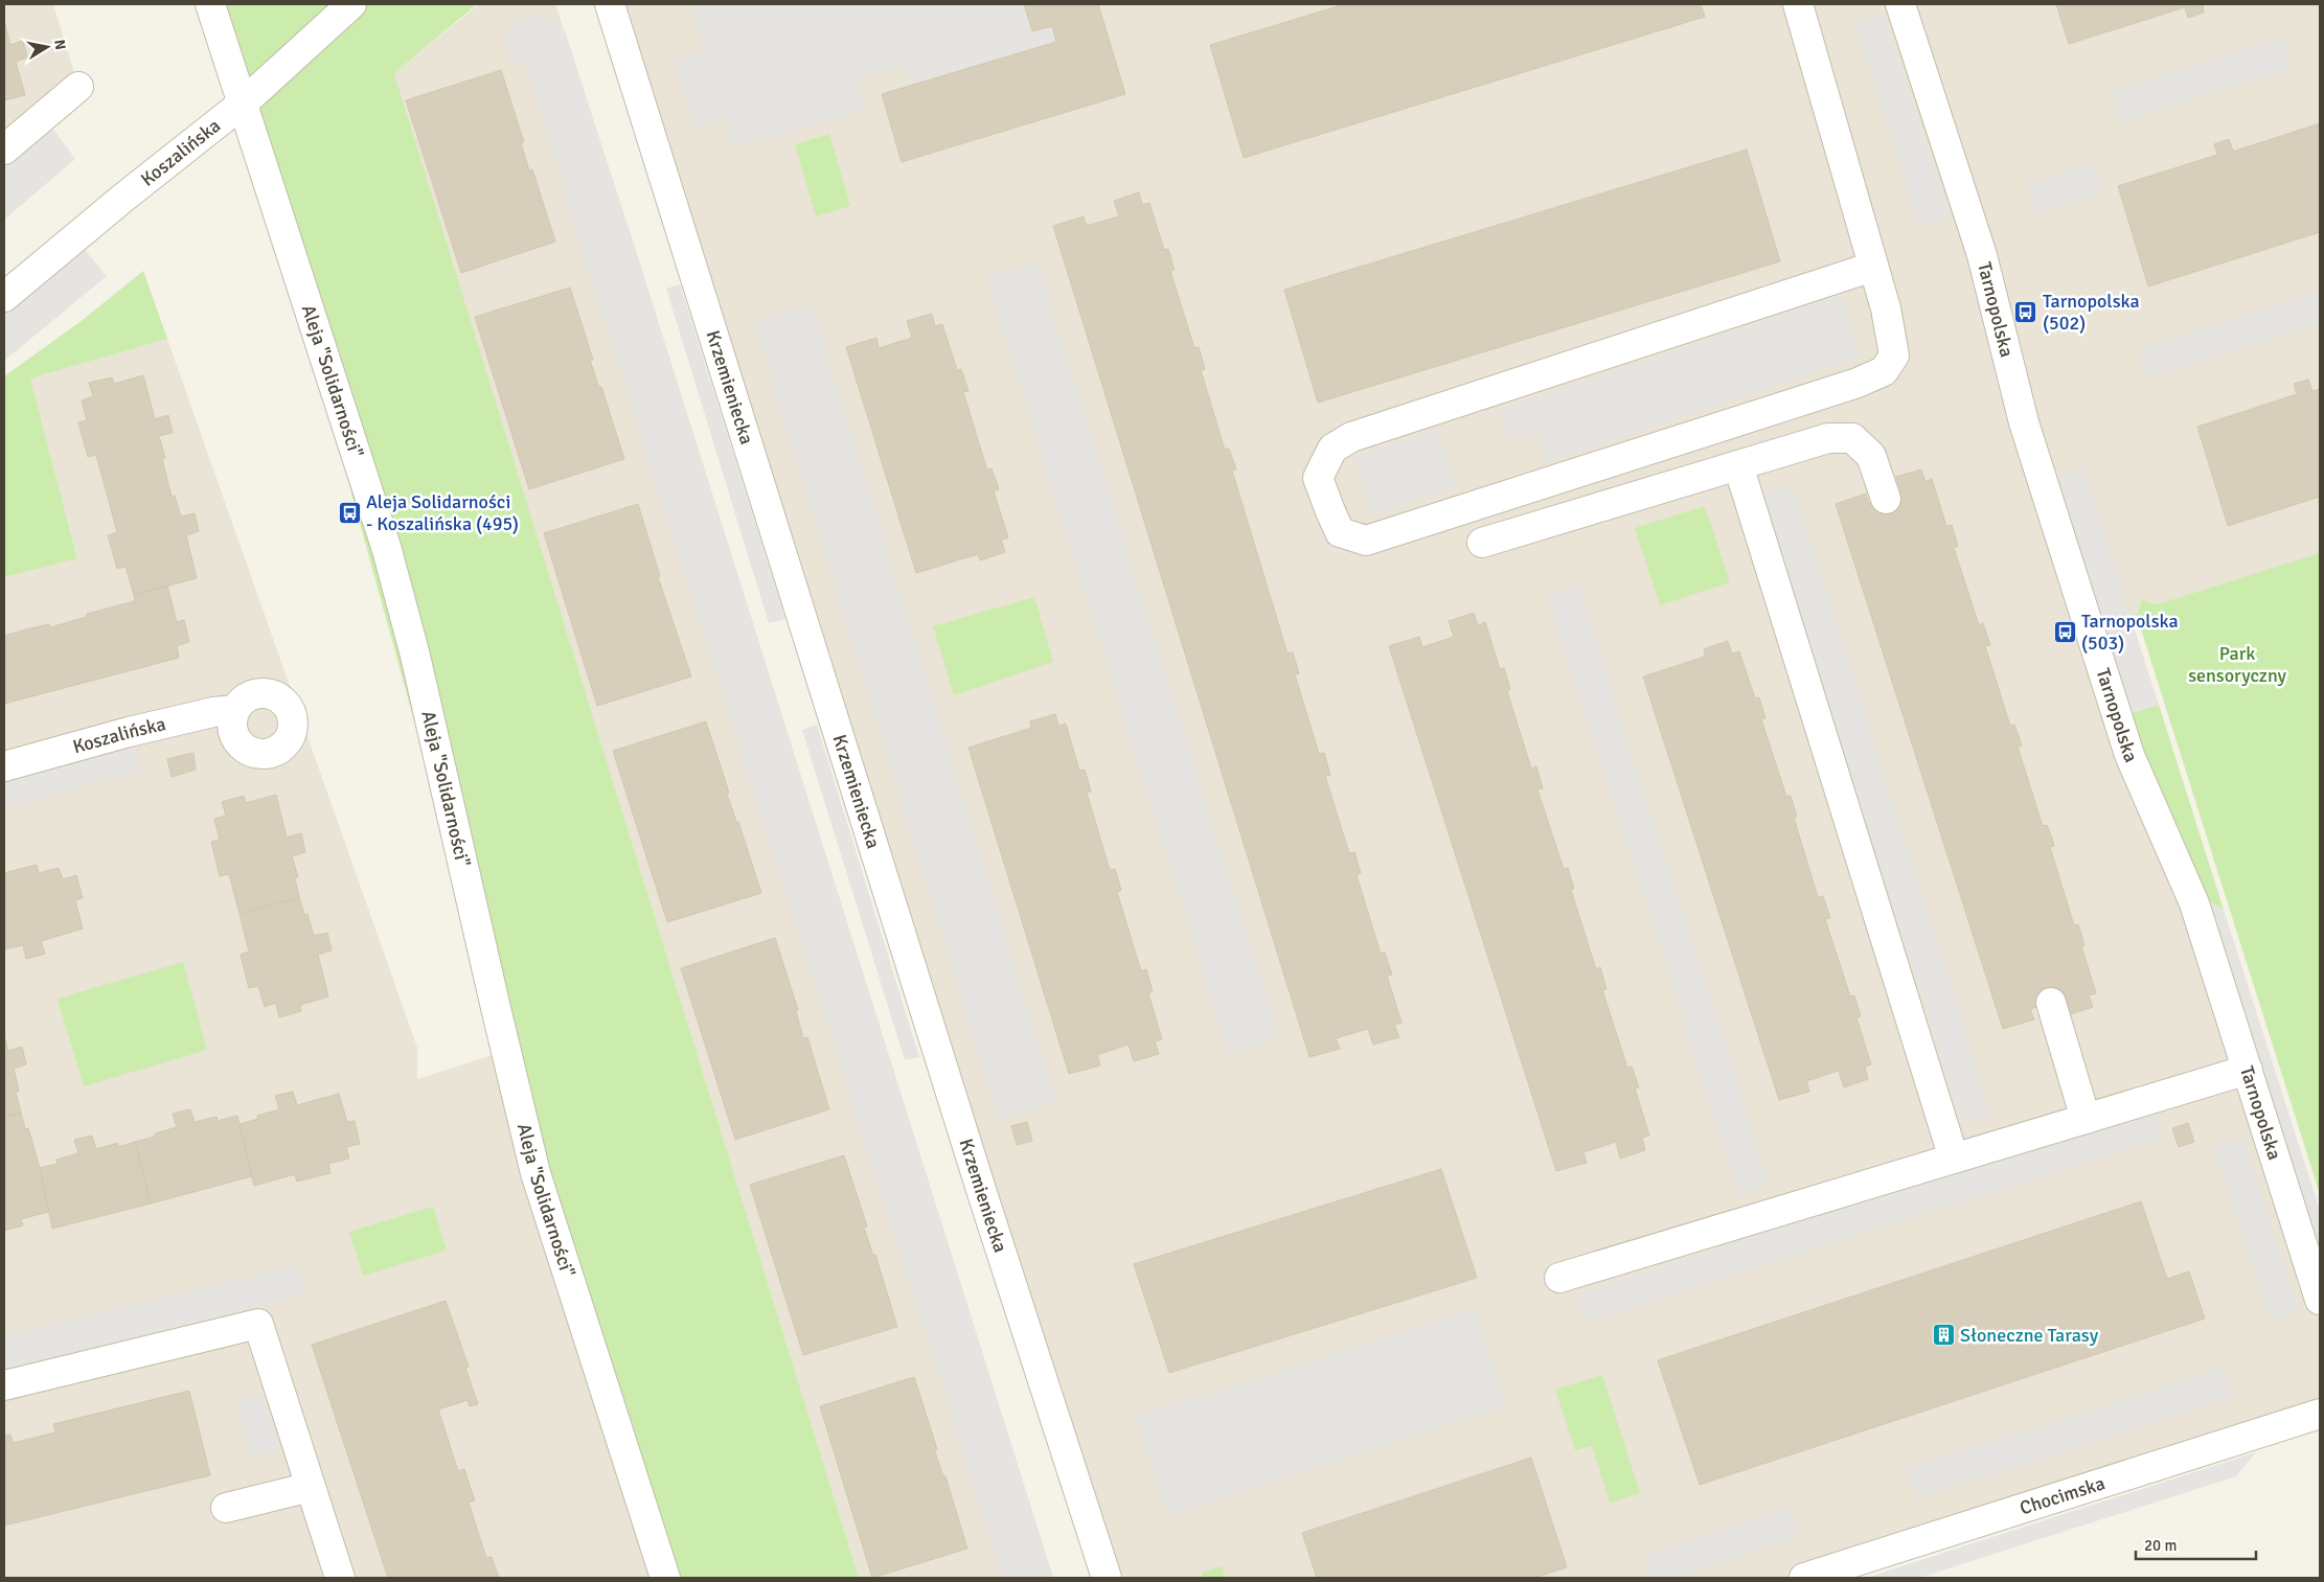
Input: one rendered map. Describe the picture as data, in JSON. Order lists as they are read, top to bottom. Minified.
{"streets":{"street":["Koszalińska","Tarnopolska","Aleja \"Solidarności\"","Krzemieniecka","Chocimska"]},"crossings":[["Koszalińska","Aleja \"Solidarności\""]],"parks":["Park sensoryczny"],"places":{"bus stop":["Tarnopolska (502)","Aleja Solidarności - Koszalińska (495)","Tarnopolska (503)"],"building":["Słoneczne Tarasy"]},"scale_bar":"20 m","north":"right"}
